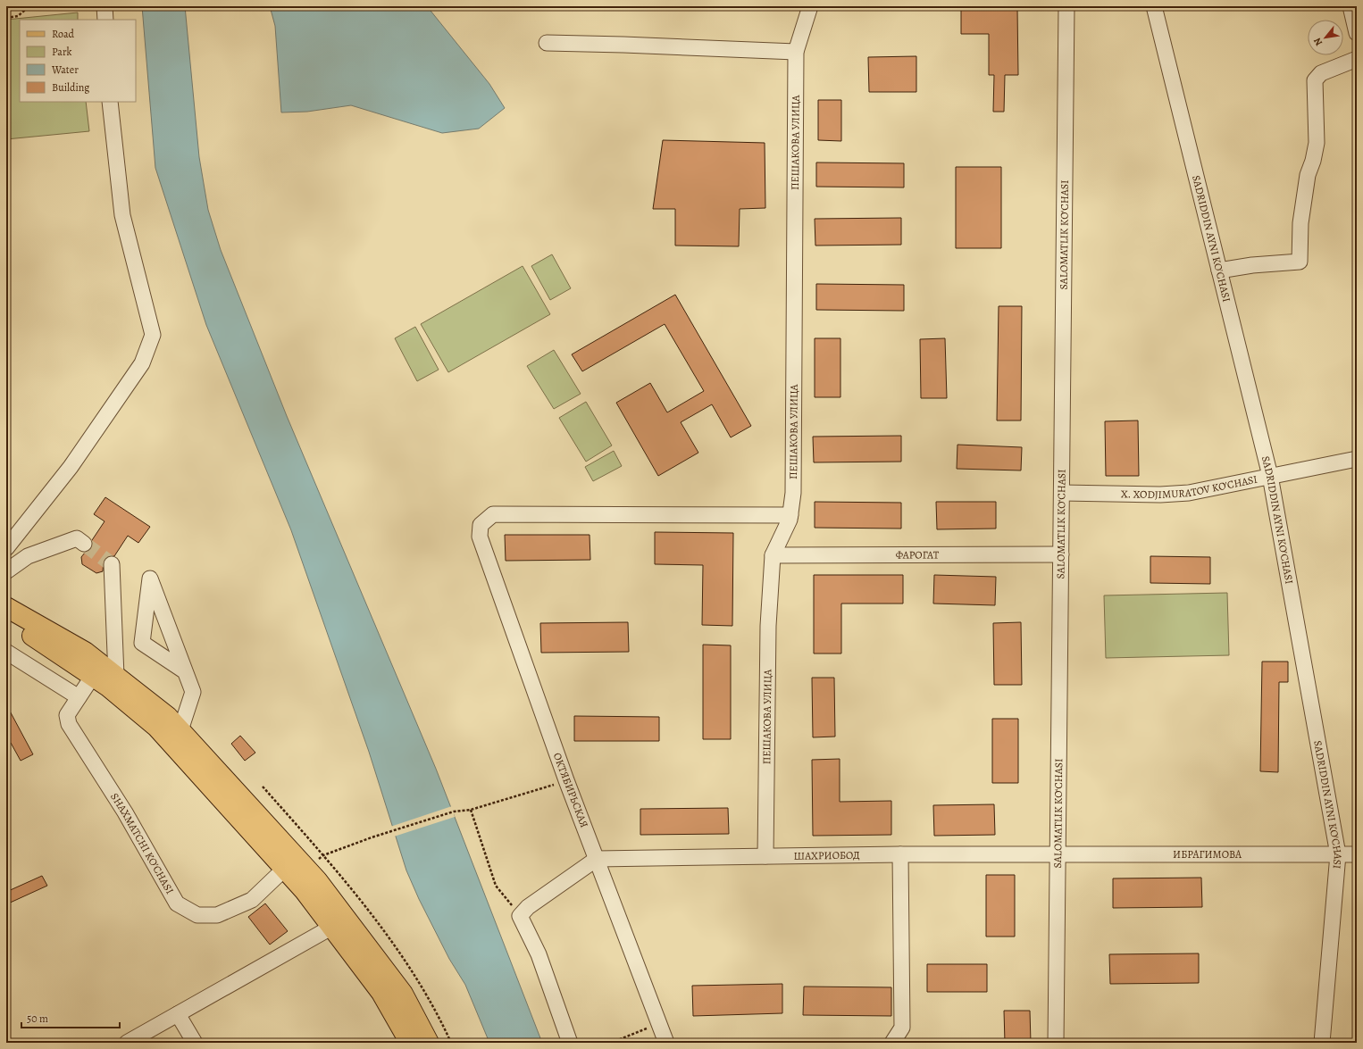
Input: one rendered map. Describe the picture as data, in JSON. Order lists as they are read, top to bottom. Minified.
{"streets":{"street":["ПЕШАКОВА УЛИЦА","SALOMATLIK KO‘CHASI","SADRIDDIN AYNI KO'CHASI","X. XODJIMURATOV KO'CHASI","ФАРОГАТ","ОКТЯБИРЬСКАЯ","SHAXMATCHI KO'CHASI","ИБРАГИМОВА","ШАХРИОБОД"]},"crossings":[["ПЕШАКОВА УЛИЦА","ФАРОГАТ"],["ПЕШАКОВА УЛИЦА","ОКТЯБИРЬСКАЯ"],["ПЕШАКОВА УЛИЦА","ШАХРИОБОД"],["SALOMATLIK KO‘CHASI","X. XODJIMURATOV KO'CHASI"],["SALOMATLIK KO‘CHASI","ФАРОГАТ"],["SALOMATLIK KO‘CHASI","ИБРАГИМОВА"],["SALOMATLIK KO‘CHASI","ШАХРИОБОД"],["SADRIDDIN AYNI KO'CHASI","X. XODJIMURATOV KO'CHASI"],["SADRIDDIN AYNI KO'CHASI","ИБРАГИМОВА"],["ОКТЯБИРЬСКАЯ","ШАХРИОБОД"],["ИБРАГИМОВА","ШАХРИОБОД"]],"legend":["Road","Park","Water","Building"],"scale_bar":"50 m","north":"bottom left"}
